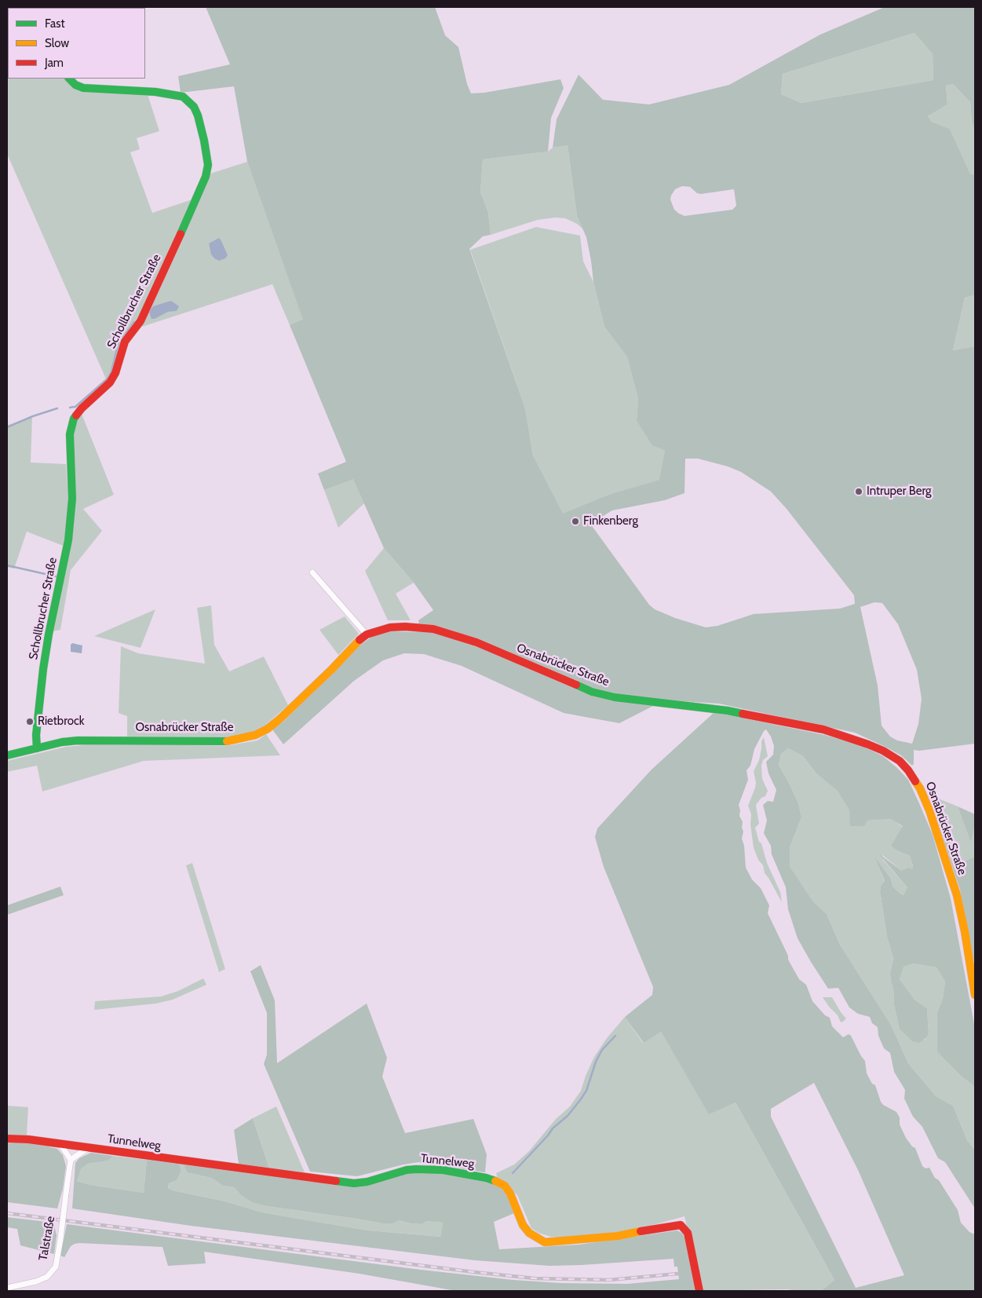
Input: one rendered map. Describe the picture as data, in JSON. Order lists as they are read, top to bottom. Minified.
{"streets":{"street":["Schollbrucher Straße","Osnabrücker Straße","Tunnelweg","Talstraße"]},"crossings":[["Schollbrucher Straße","Osnabrücker Straße"]],"places":["Intruper Berg","Finkenberg","Rietbrock"],"legend":["Fast","Slow","Jam"]}
